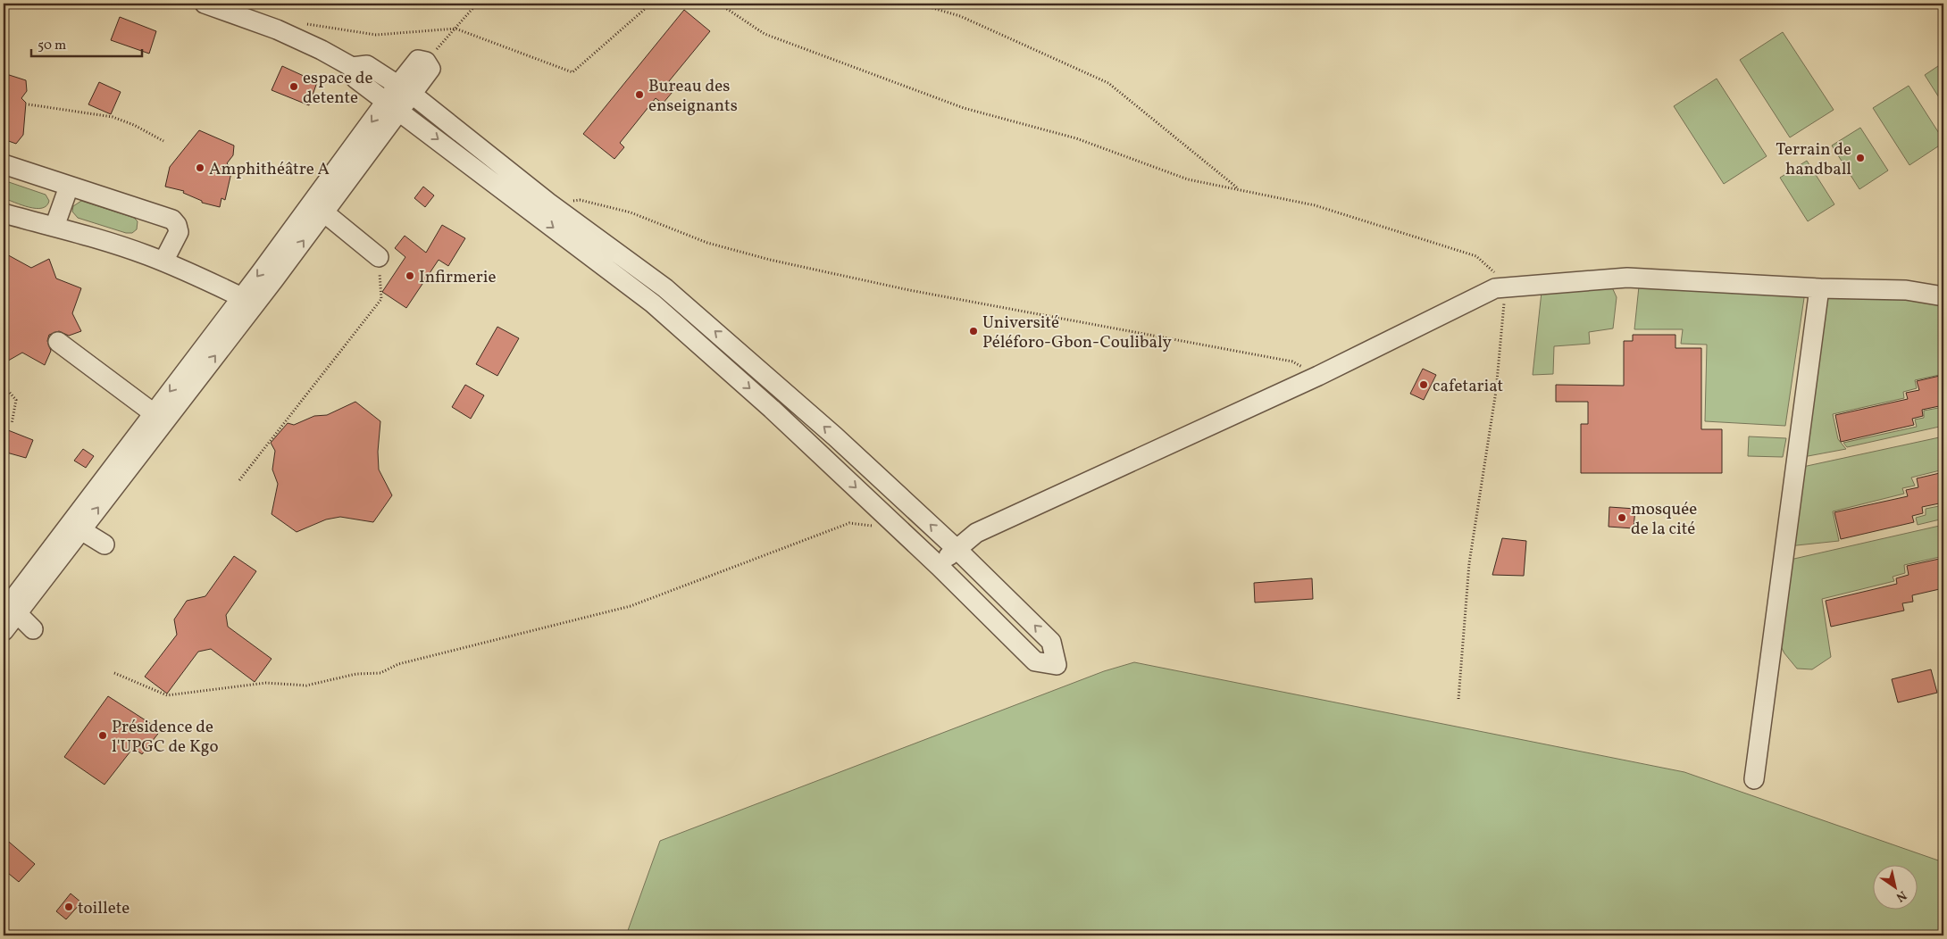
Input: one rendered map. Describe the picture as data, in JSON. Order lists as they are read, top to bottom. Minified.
{"places":["espace de detente","Bureau des enseignants","Terrain de handball","Amphithéâtre A","Infirmerie","Université Péléforo-Gbon-Coulibaly","cafetariat","mosquée de la cité","Présidence de l'UPGC de Kgo","toillete"],"scale_bar":"50 m","north":"bottom right"}
